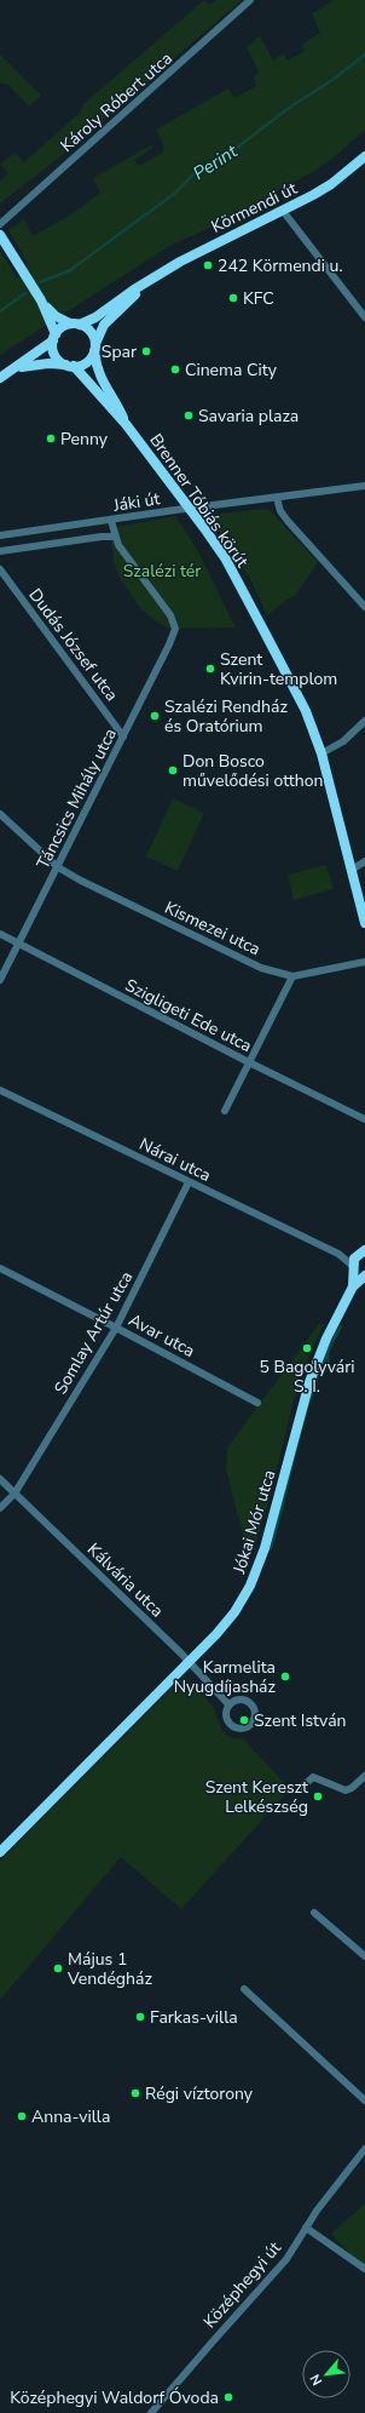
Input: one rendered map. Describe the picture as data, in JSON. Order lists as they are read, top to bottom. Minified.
{"streets":{"street":["Károly Róbert utca","Körmendi út","Brenner Tóbiás körút","Jáki út","Dudás József utca","Táncsics Mihály utca","Kismezei utca","Szigligeti Ede utca","Nárai utca","Somlay Artúr utca","Avar utca","Jókai Mór utca","Kálvária utca","Középhegyi út"]},"crossings":[["Körmendi út","Brenner Tóbiás körút"],["Brenner Tóbiás körút","Jáki út"],["Jáki út","Táncsics Mihály utca"],["Dudás József utca","Táncsics Mihály utca"],["Táncsics Mihály utca","Kismezei utca"],["Táncsics Mihály utca","Szigligeti Ede utca"],["Nárai utca","Somlay Artúr utca"],["Nárai utca","Jókai Mór utca"],["Somlay Artúr utca","Avar utca"],["Somlay Artúr utca","Kálvária utca"],["Jókai Mór utca","Kálvária utca"]],"water":["Perint"],"parks":["Szalézi tér"],"places":["242 Körmendi u.","KFC","Spar","Cinema City","Savaria plaza","Penny","Szent Kvirin-templom","Szalézi Rendház és Oratórium","Don Bosco művelődési otthon","5 Bagolyvári S. I.","Karmelita Nyugdíjasház","Szent István","Szent Kereszt Lelkészség","Május 1 Vendégház","Farkas-villa","Régi víztorony","Anna-villa","Középhegyi Waldorf Óvoda"],"north":"bottom left"}
